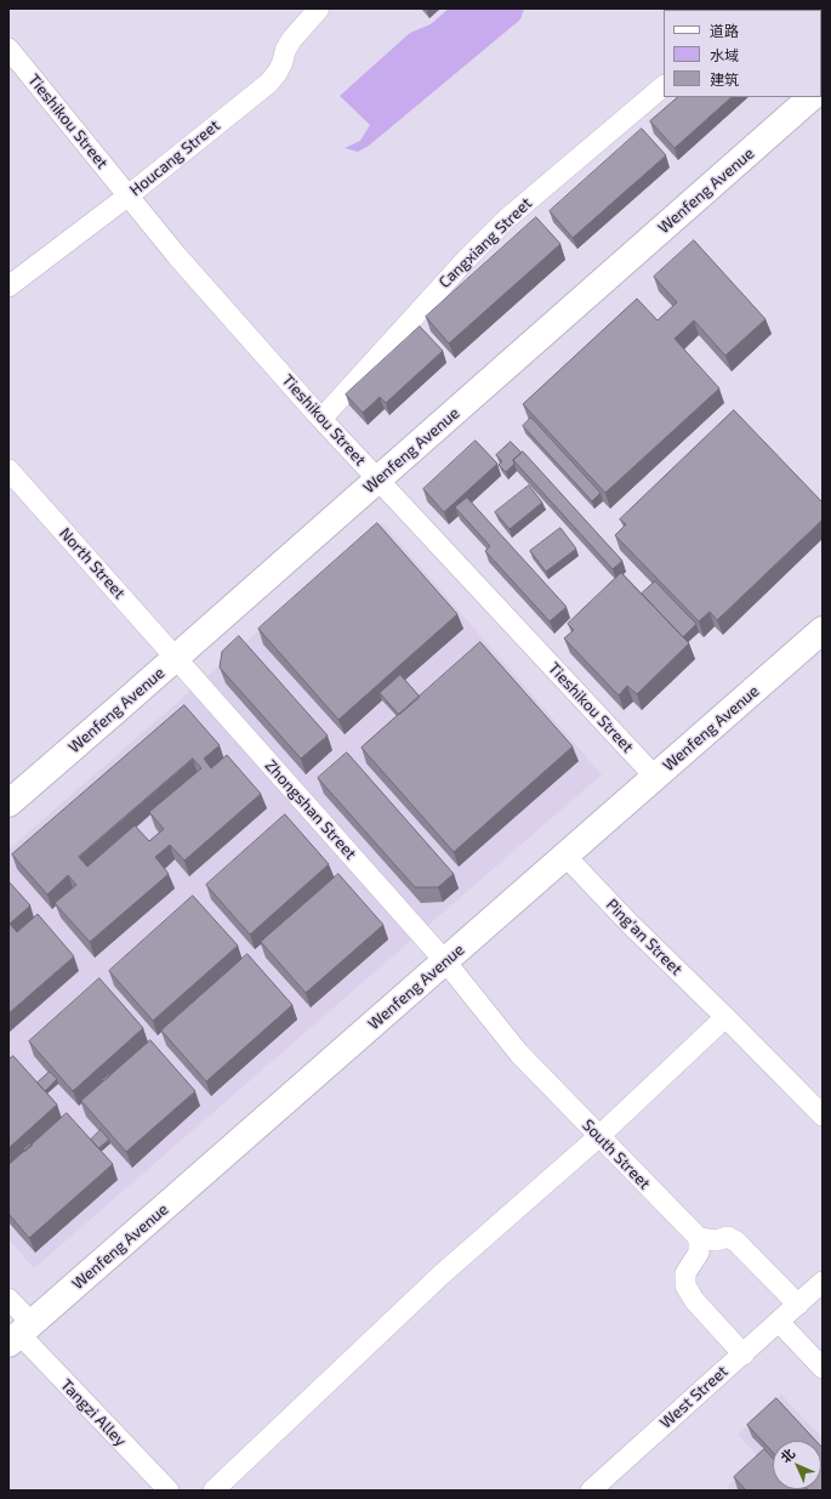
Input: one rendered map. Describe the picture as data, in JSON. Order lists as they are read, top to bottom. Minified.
{"streets":{"main road":["Wenfeng Avenue"],"street":["Tieshikou Street","Houcang Street","Cangxiang Street","North Street","Zhongshan Street","Ping'an Street","South Street","West Street","Tangzi Alley"]},"crossings":[["Tieshikou Street","Houcang Street"],["Tieshikou Street","Wenfeng Avenue"],["Tieshikou Street","Cangxiang Street"],["Wenfeng Avenue","North Street"],["Wenfeng Avenue","Zhongshan Street"],["Wenfeng Avenue","Ping'an Street"],["Wenfeng Avenue","South Street"],["Wenfeng Avenue","Tangzi Alley"],["North Street","Zhongshan Street"],["Zhongshan Street","South Street"]],"legend":["道路","水域","建筑"],"north":"top left"}
